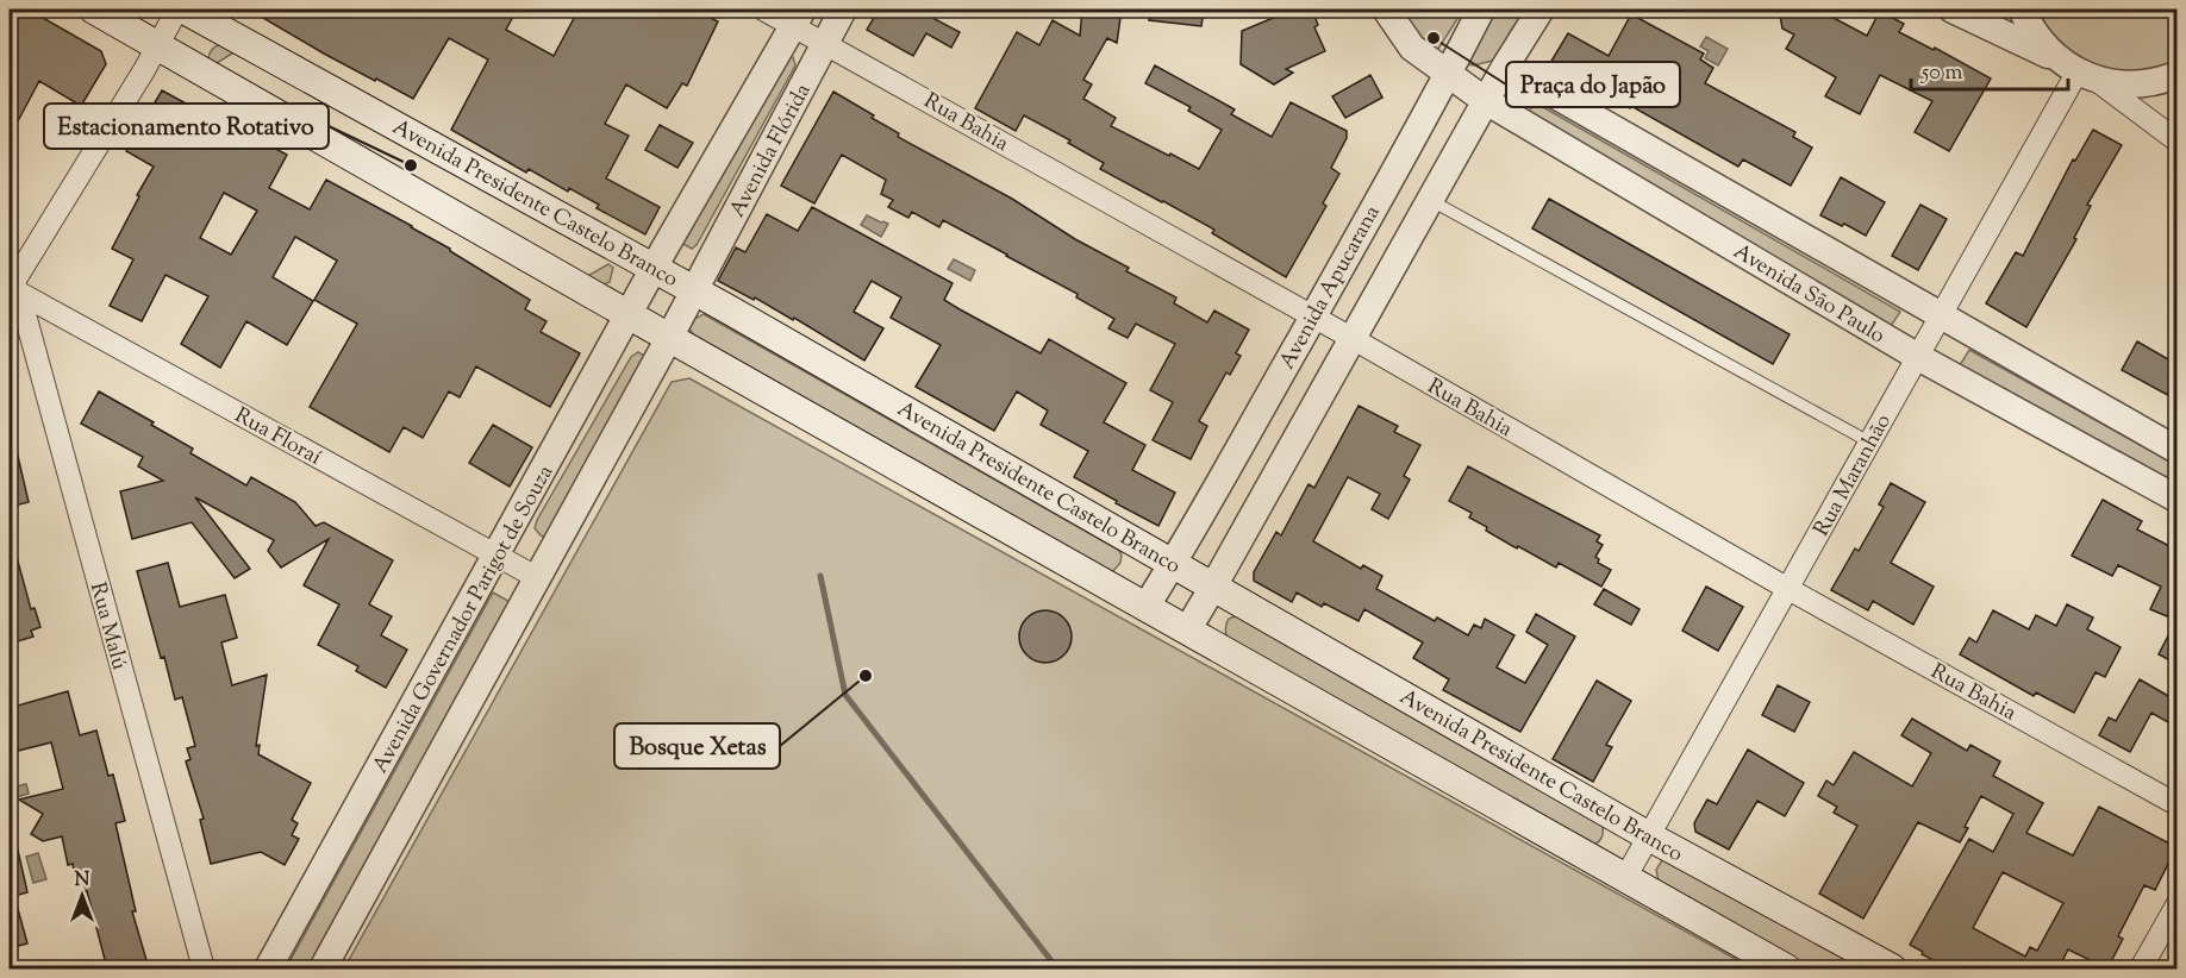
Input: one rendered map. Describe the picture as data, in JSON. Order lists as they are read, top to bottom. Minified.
{"streets":{"main road":["Avenida Presidente Castelo Branco"],"street":["Rua Bahia","Avenida Flórida","Avenida Apucarana","Avenida São Paulo","Rua Floraí","Rua Maranhão","Avenida Governador Parigot de Souza","Rua Malú"]},"crossings":[["Rua Bahia","Avenida Flórida"],["Rua Bahia","Avenida Apucarana"],["Rua Bahia","Rua Maranhão"],["Avenida Flórida","Avenida Presidente Castelo Branco"],["Avenida Flórida","Avenida Governador Parigot de Souza"],["Avenida Presidente Castelo Branco","Avenida Apucarana"],["Avenida Presidente Castelo Branco","Rua Maranhão"],["Avenida Presidente Castelo Branco","Avenida Governador Parigot de Souza"],["Avenida Apucarana","Avenida São Paulo"],["Avenida São Paulo","Rua Maranhão"],["Rua Floraí","Avenida Governador Parigot de Souza"],["Rua Floraí","Rua Malú"]],"places":["Praça do Japão","Estacionamento Rotativo","Bosque Xetas"],"scale_bar":"50 m","north":"top"}
